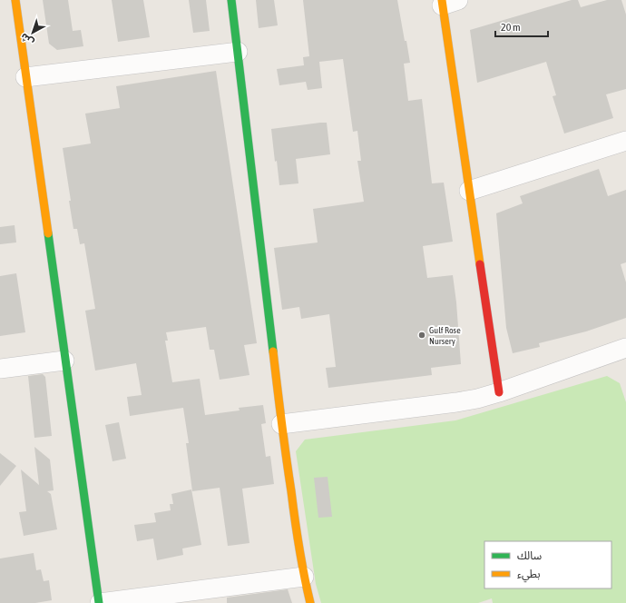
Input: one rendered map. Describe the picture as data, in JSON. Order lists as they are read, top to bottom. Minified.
{"places":["Gulf Rose Nursery"],"legend":["سالك","بطيء"],"scale_bar":"20 m","north":"bottom left"}
